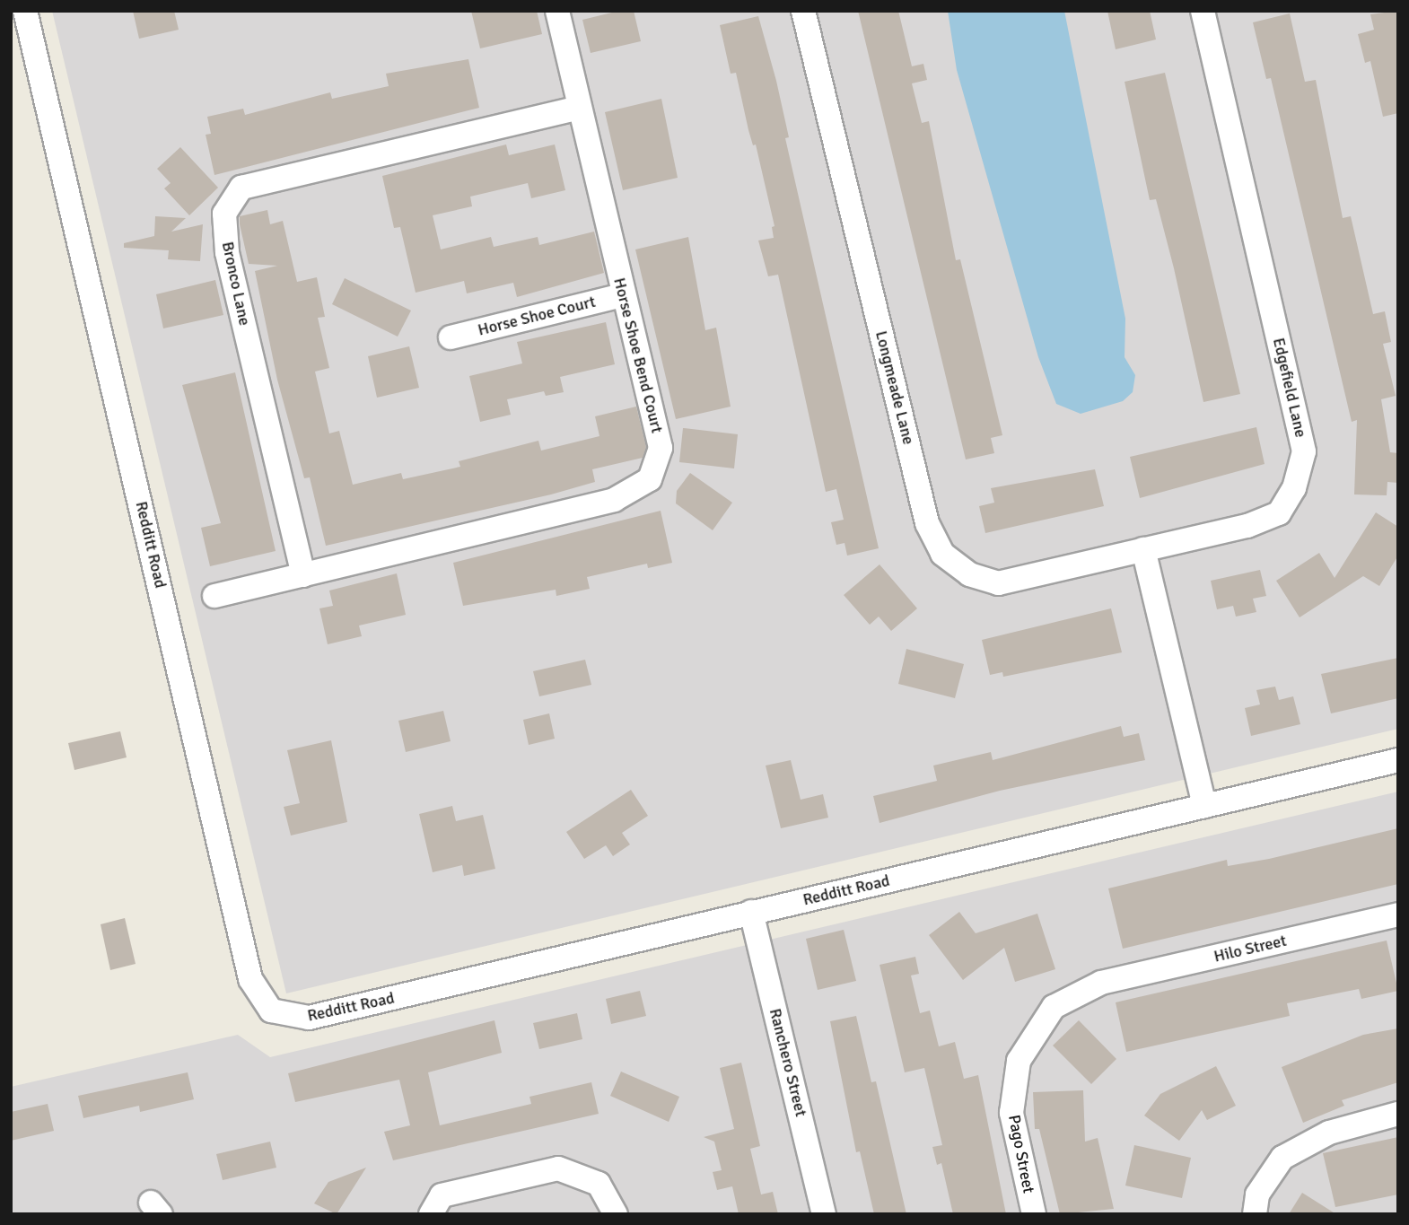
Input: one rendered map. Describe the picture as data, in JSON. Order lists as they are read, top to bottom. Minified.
{"streets":{"street":["Bronco Lane","Horse Shoe Court","Horse Shoe Bend Court","Longmeade Lane","Edgefield Lane","Redditt Road","Hilo Street","Ranchero Street","Pago Street"]},"crossings":[["Bronco Lane","Horse Shoe Bend Court"],["Horse Shoe Court","Horse Shoe Bend Court"],["Longmeade Lane","Edgefield Lane"],["Redditt Road","Ranchero Street"],["Hilo Street","Pago Street"]]}
